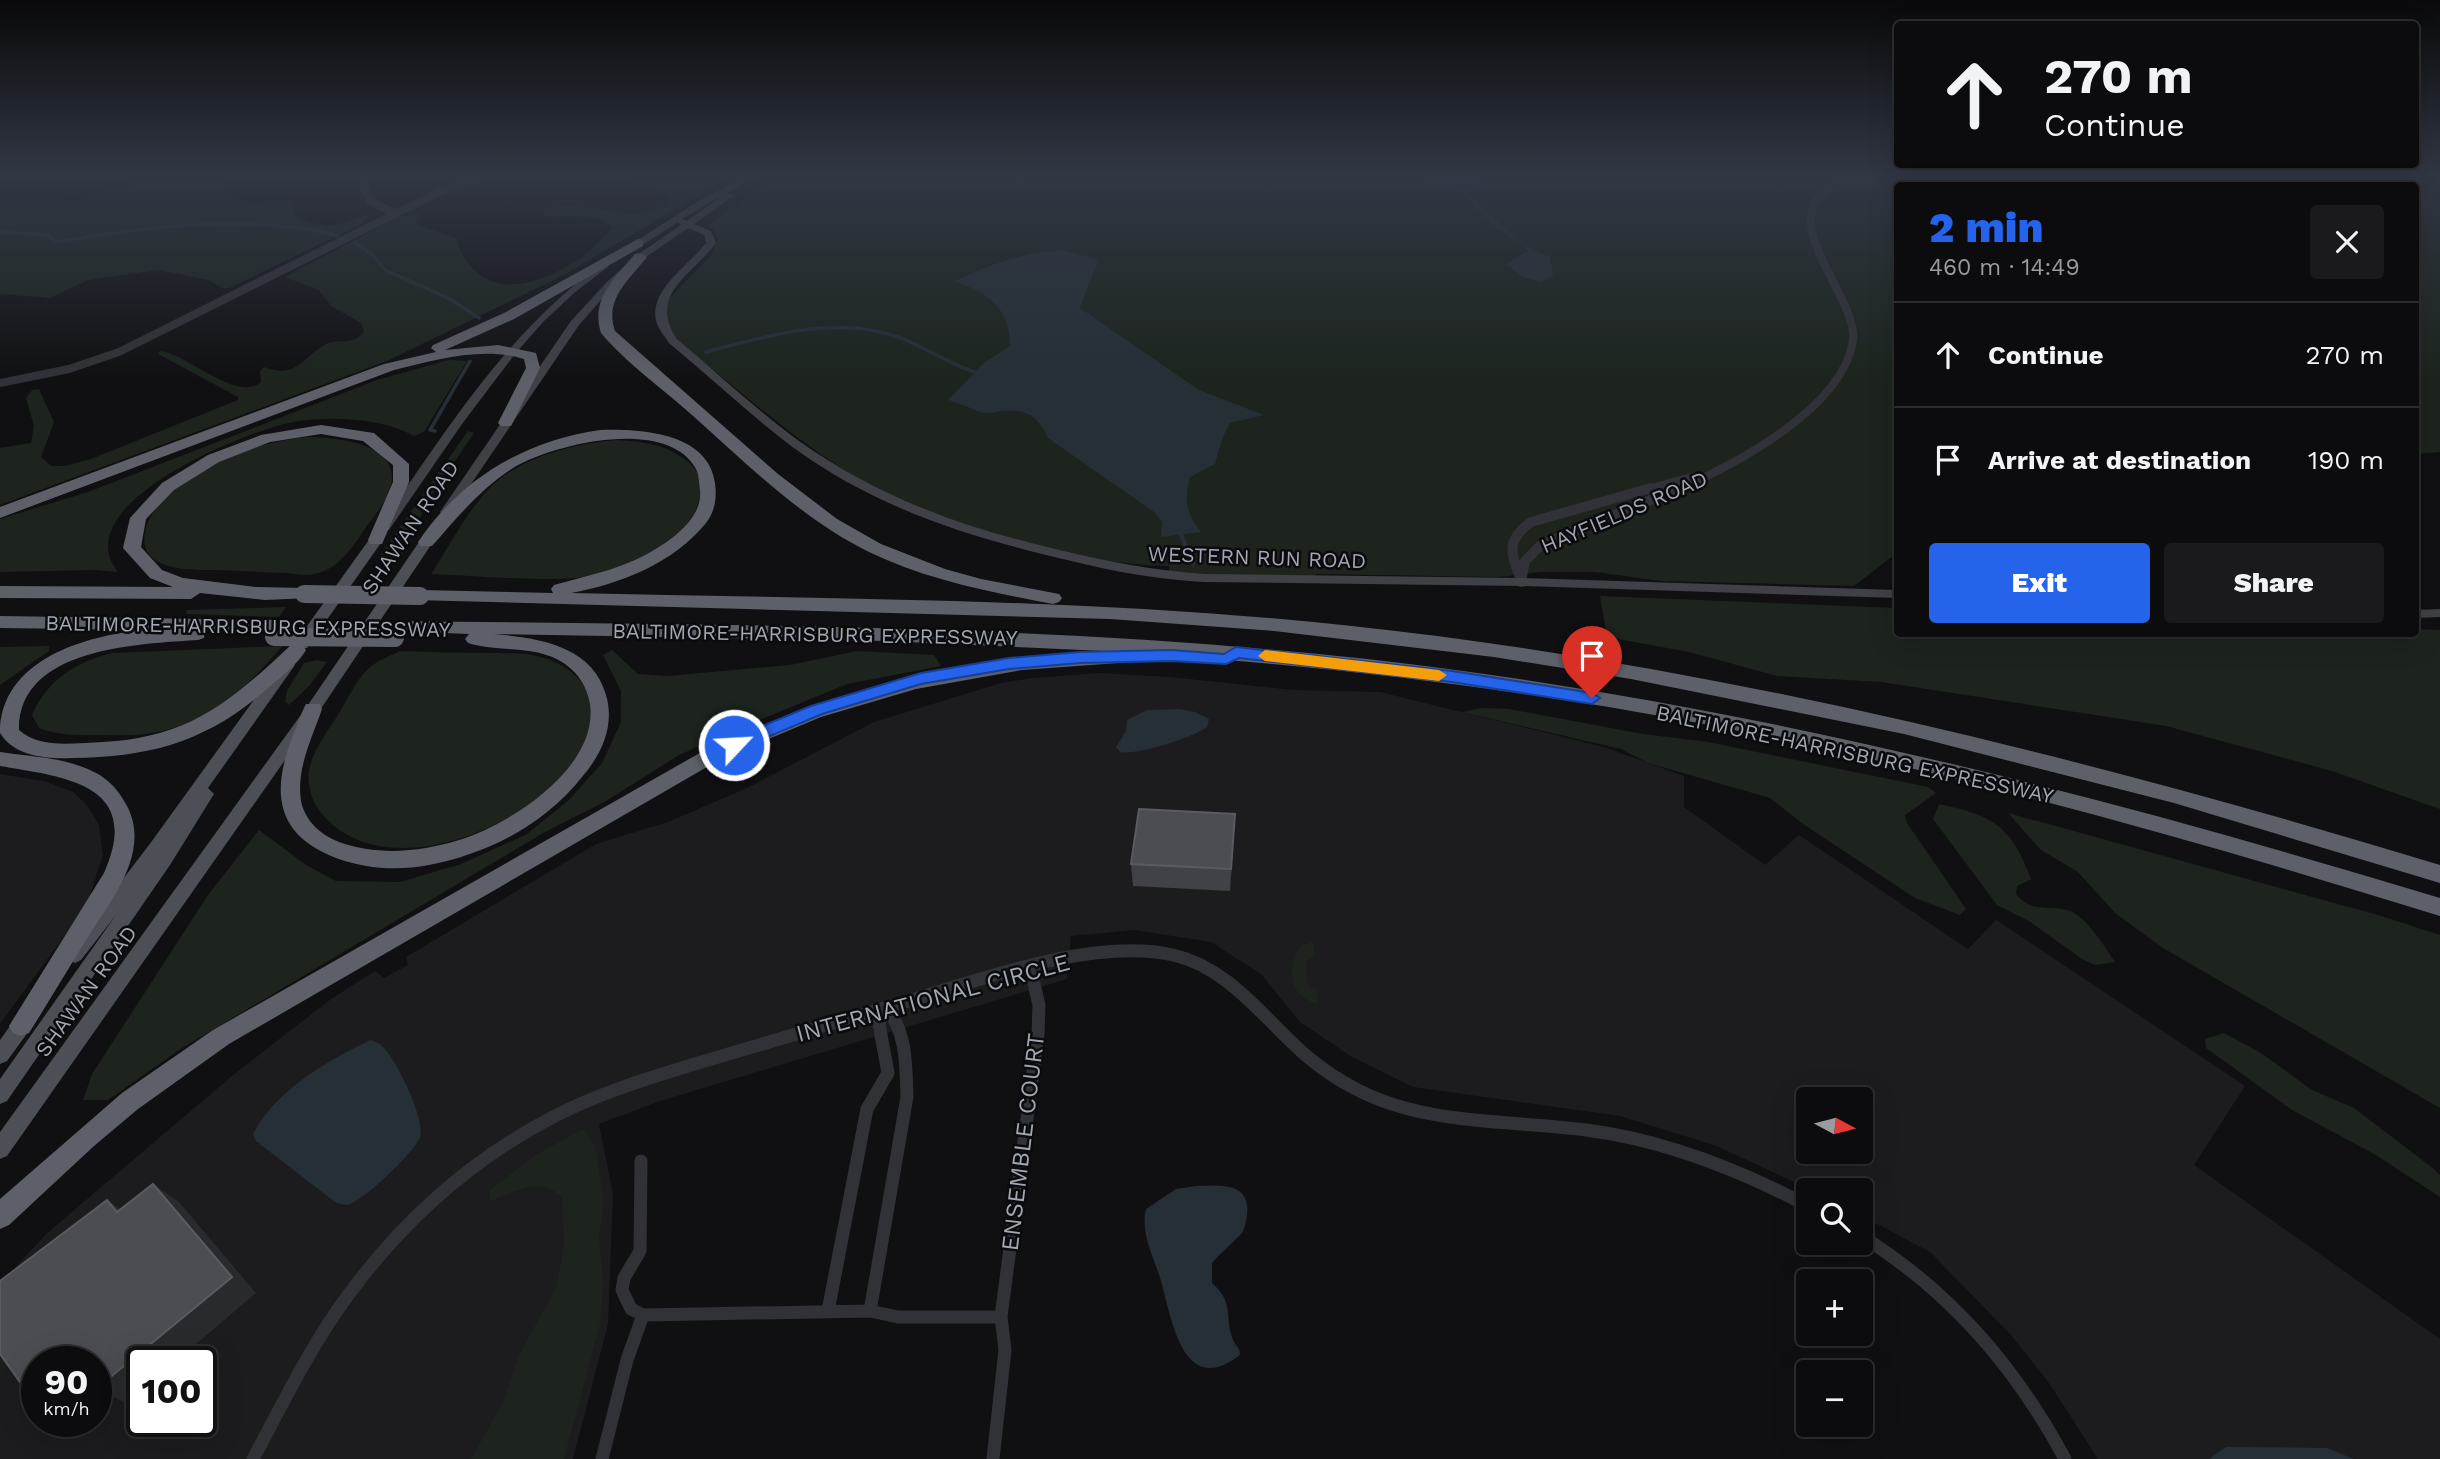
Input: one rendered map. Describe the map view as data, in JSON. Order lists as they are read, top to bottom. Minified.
{"streets":{"highway":["BALTIMORE-HARRISBURG EXPRESSWAY"],"main road":["SHAWAN ROAD"],"street":["HAYFIELDS ROAD","WESTERN RUN ROAD","INTERNATIONAL CIRCLE","ENSEMBLE COURT"]},"crossings":[["HAYFIELDS ROAD","WESTERN RUN ROAD"],["INTERNATIONAL CIRCLE","ENSEMBLE COURT"]],"north":"right","page":{"turn":["270 m","Continue"],"heading":["2 min","460 m · 14:49"],"list":[{"name":"Continue","value":"270 m"},{"name":"Arrive at destination","value":"190 m"}],"buttons":["Exit","Share"],"map_buttons":["+","−"],"speed":"90 km/h","limit":"100"}}
